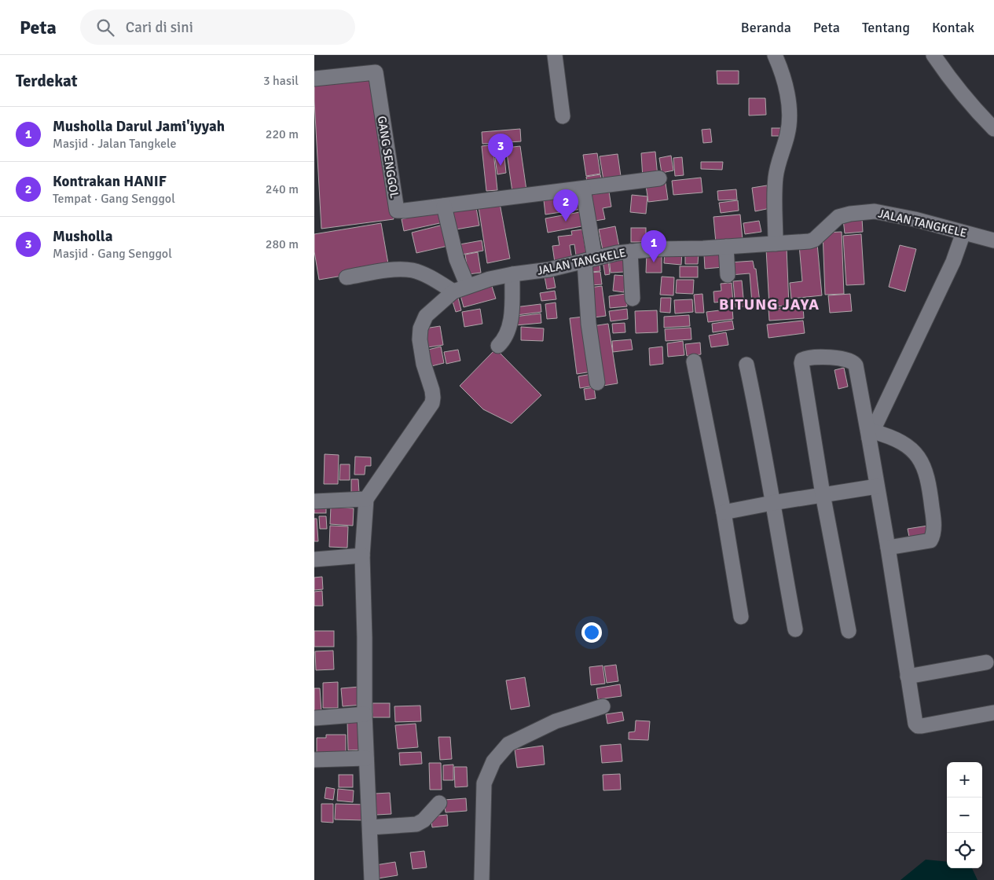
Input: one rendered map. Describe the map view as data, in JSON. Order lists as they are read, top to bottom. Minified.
{"streets":{"street":["GANG SENGGOL","JALAN TANGKELE"]},"districts":["BITUNG JAYA"],"page":{"header":"Peta","search":"Cari di sini","nav":["Beranda","Peta","Tentang","Kontak"],"heading":["Terdekat","3 hasil"],"list":[{"mark":"1","name":"Musholla Darul Jami'iyyah","note":"Masjid · Jalan Tangkele","value":"220 m"},{"mark":"2","name":"Kontrakan HANIF","note":"Tempat · Gang Senggol","value":"240 m"},{"mark":"3","name":"Musholla","note":"Masjid · Gang Senggol","value":"280 m"}],"pins":["3","2","1"],"map_buttons":["+","−"]}}
